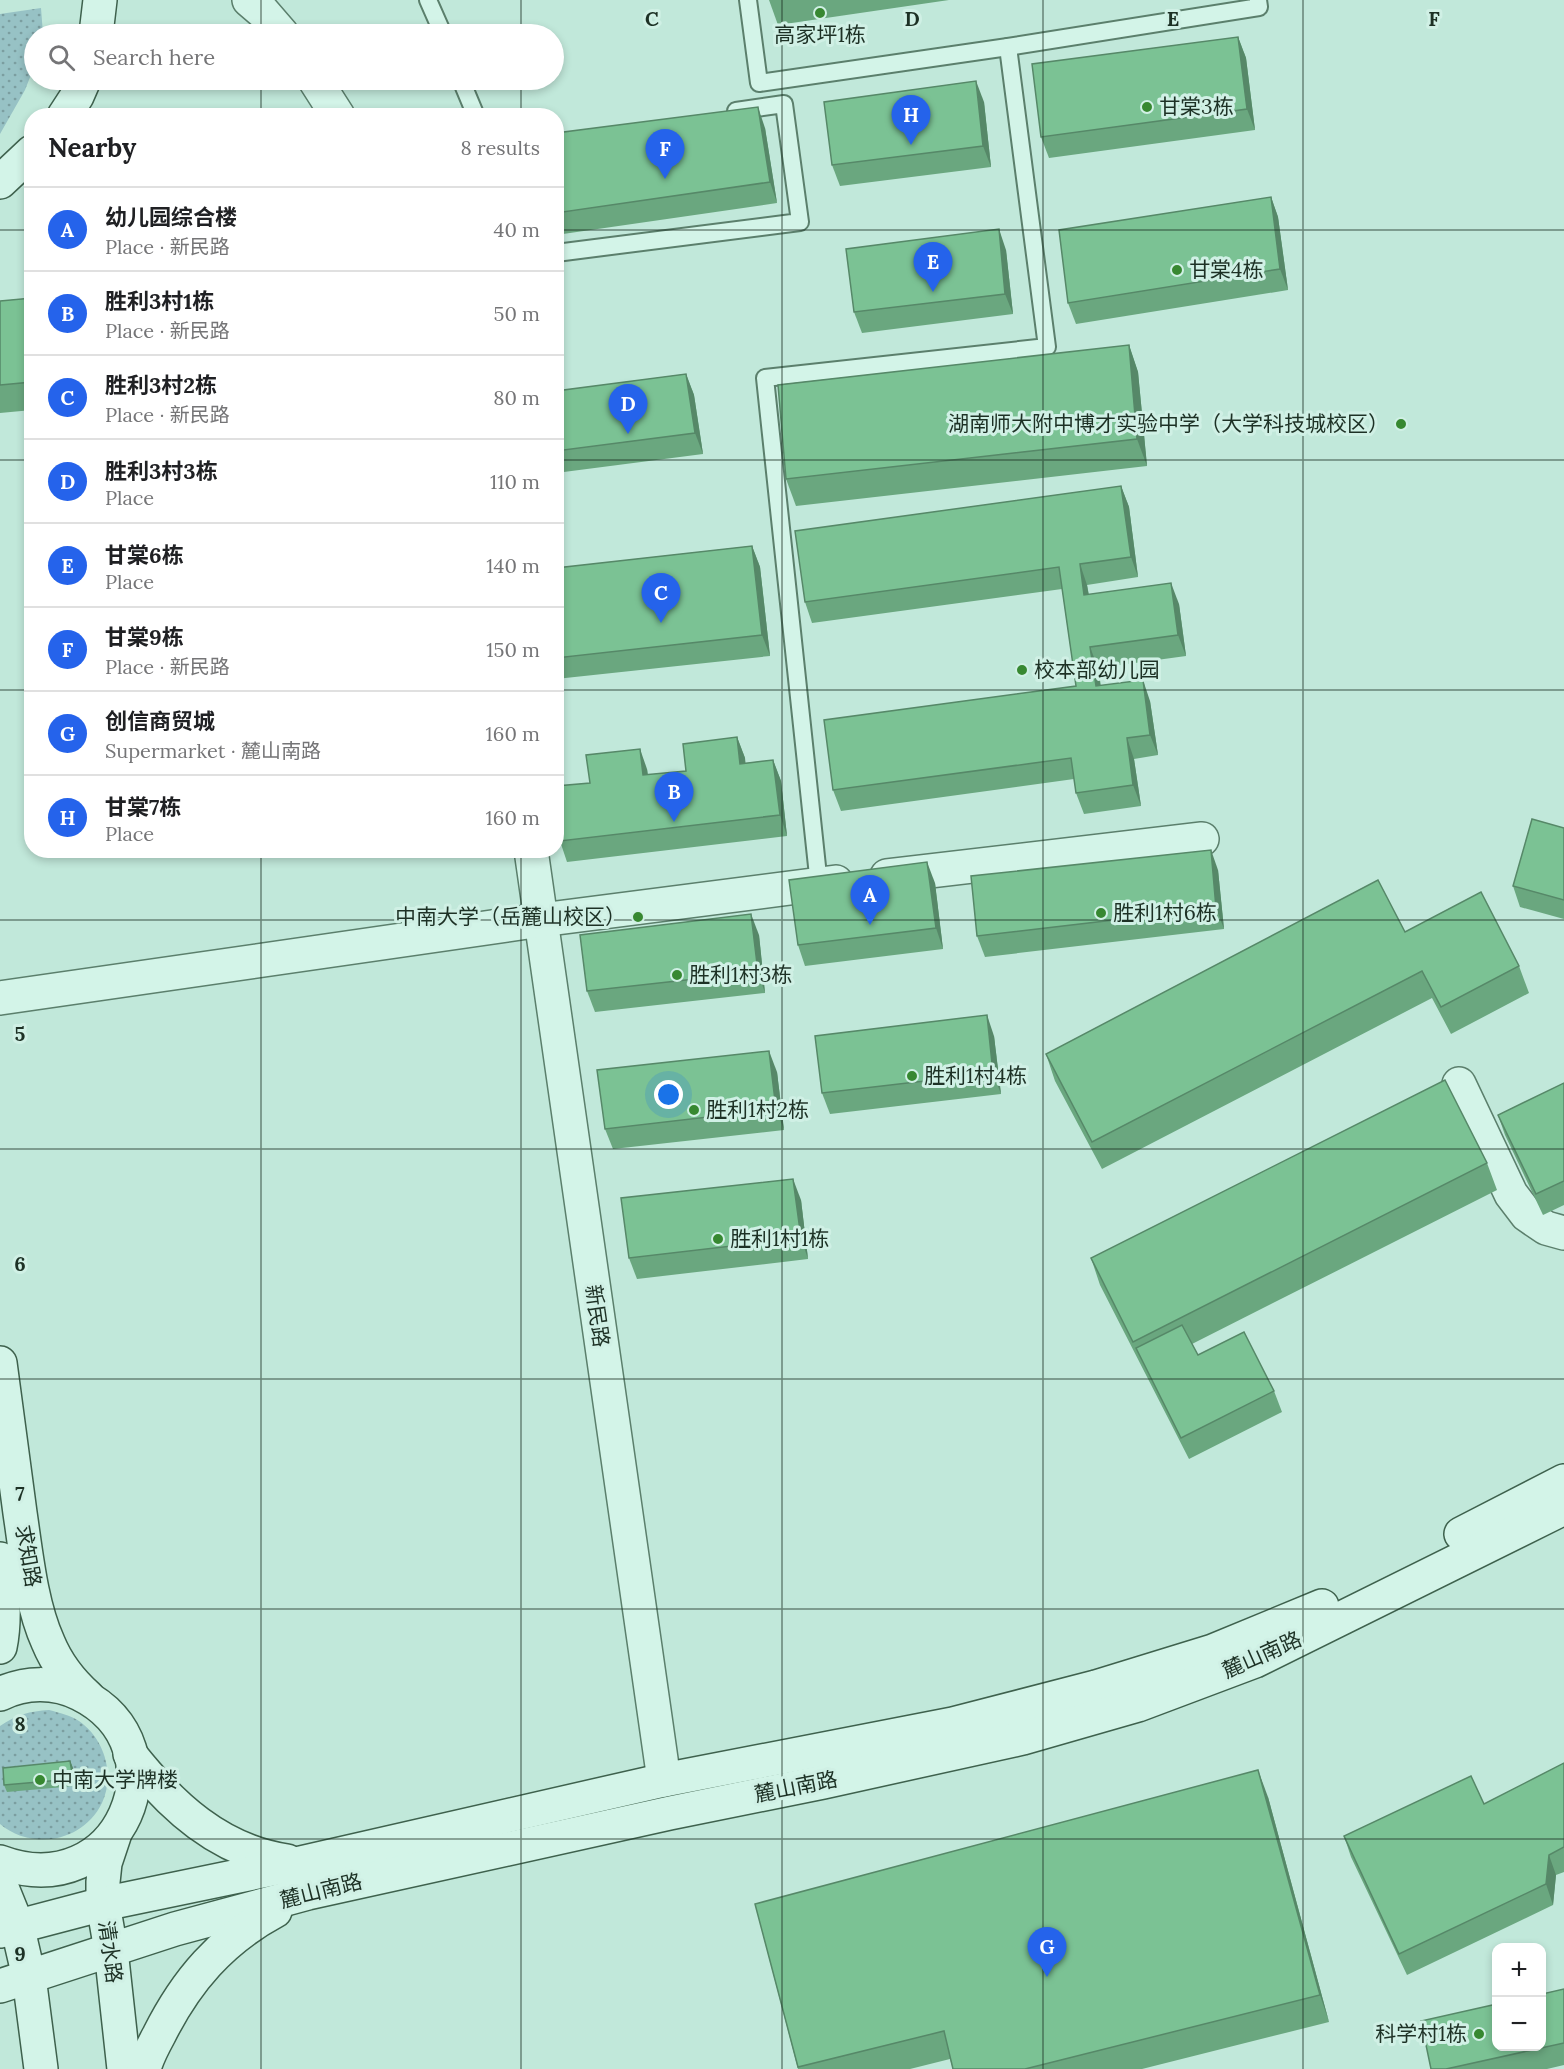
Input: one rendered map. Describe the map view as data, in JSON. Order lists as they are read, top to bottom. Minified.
{"streets":{"main road":["新民路","求知路","麓山南路","清水路"]},"crossings":[["新民路","麓山南路"],["麓山南路","清水路"]],"places":["高家坪1栋","甘棠3栋","甘棠4栋","湖南师大附中博才实验中学（大学科技城校区）","校本部幼儿园","胜利1村6栋","中南大学（岳麓山校区）","胜利1村3栋","胜利1村4栋","胜利1村2栋","胜利1村1栋","中南大学牌楼","科学村1栋"],"page":{"search":"Search here","pins":["H","F","E","D","C","B","A","G"],"heading":["Nearby","8 results"],"list":[{"mark":"A","name":"幼儿园综合楼","note":"Place · 新民路","value":"40 m"},{"mark":"B","name":"胜利3村1栋","note":"Place · 新民路","value":"50 m"},{"mark":"C","name":"胜利3村2栋","note":"Place · 新民路","value":"80 m"},{"mark":"D","name":"胜利3村3栋","note":"Place","value":"110 m"},{"mark":"E","name":"甘棠6栋","note":"Place","value":"140 m"},{"mark":"F","name":"甘棠9栋","note":"Place · 新民路","value":"150 m"},{"mark":"G","name":"创信商贸城","note":"Supermarket · 麓山南路","value":"160 m"},{"mark":"H","name":"甘棠7栋","note":"Place","value":"160 m"}],"map_buttons":["+","−"]},"grid":{"columns":["C","D","E","F"],"rows":["5","6","7","8","9"]}}
